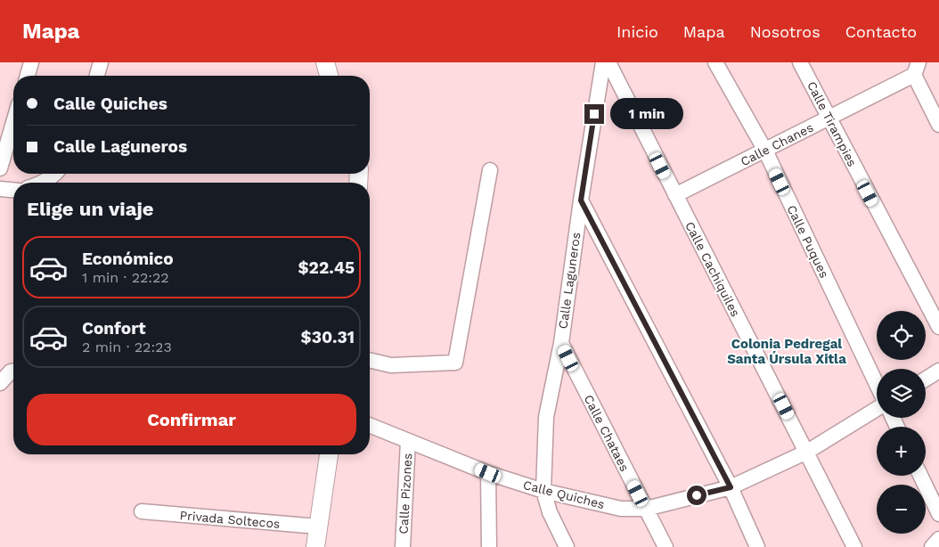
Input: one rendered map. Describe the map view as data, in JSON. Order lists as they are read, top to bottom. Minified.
{"streets":{"street":["Calle Tirampies","Calle Chanes","Calle Puques","Calle Cachiquiles","Calle Laguneros","Calle Chataes","Calle Pizones","Calle Quiches","Privada Soltecos"]},"crossings":[["Calle Tirampies","Calle Chanes"],["Calle Chanes","Calle Puques"],["Calle Chanes","Calle Cachiquiles"],["Calle Cachiquiles","Calle Quiches"],["Calle Laguneros","Calle Chataes"],["Calle Laguneros","Calle Quiches"],["Calle Chataes","Calle Quiches"],["Calle Pizones","Calle Quiches"]],"districts":["Colonia Pedregal Santa Úrsula Xitla"],"page":{"header":"Mapa","nav":["Inicio","Mapa","Nosotros","Contacto"],"banner":["Calle Quiches","Calle Laguneros"],"bubble":"1 min","heading":"Elige un viaje","list":[{"name":"Económico","note":"1 min · 22:22","value":"$22.45"},{"name":"Confort","note":"2 min · 22:23","value":"$30.31"}],"map_buttons":["+","−"],"buttons":"Confirmar"}}
